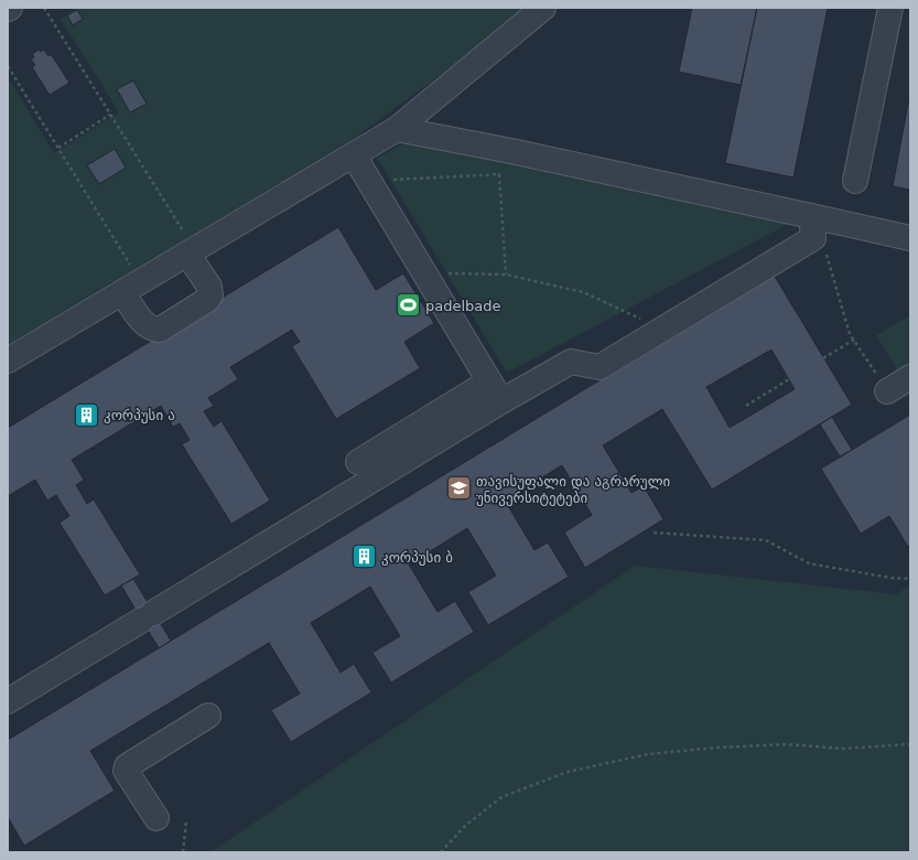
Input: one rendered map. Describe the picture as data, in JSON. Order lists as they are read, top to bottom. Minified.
{"places":{"sports":["padelbade"],"building":["კორპუსი ა","კორპუსი ბ"],"school or university":["თავისუფალი და აგრარული უნივერსიტეტები"]}}
